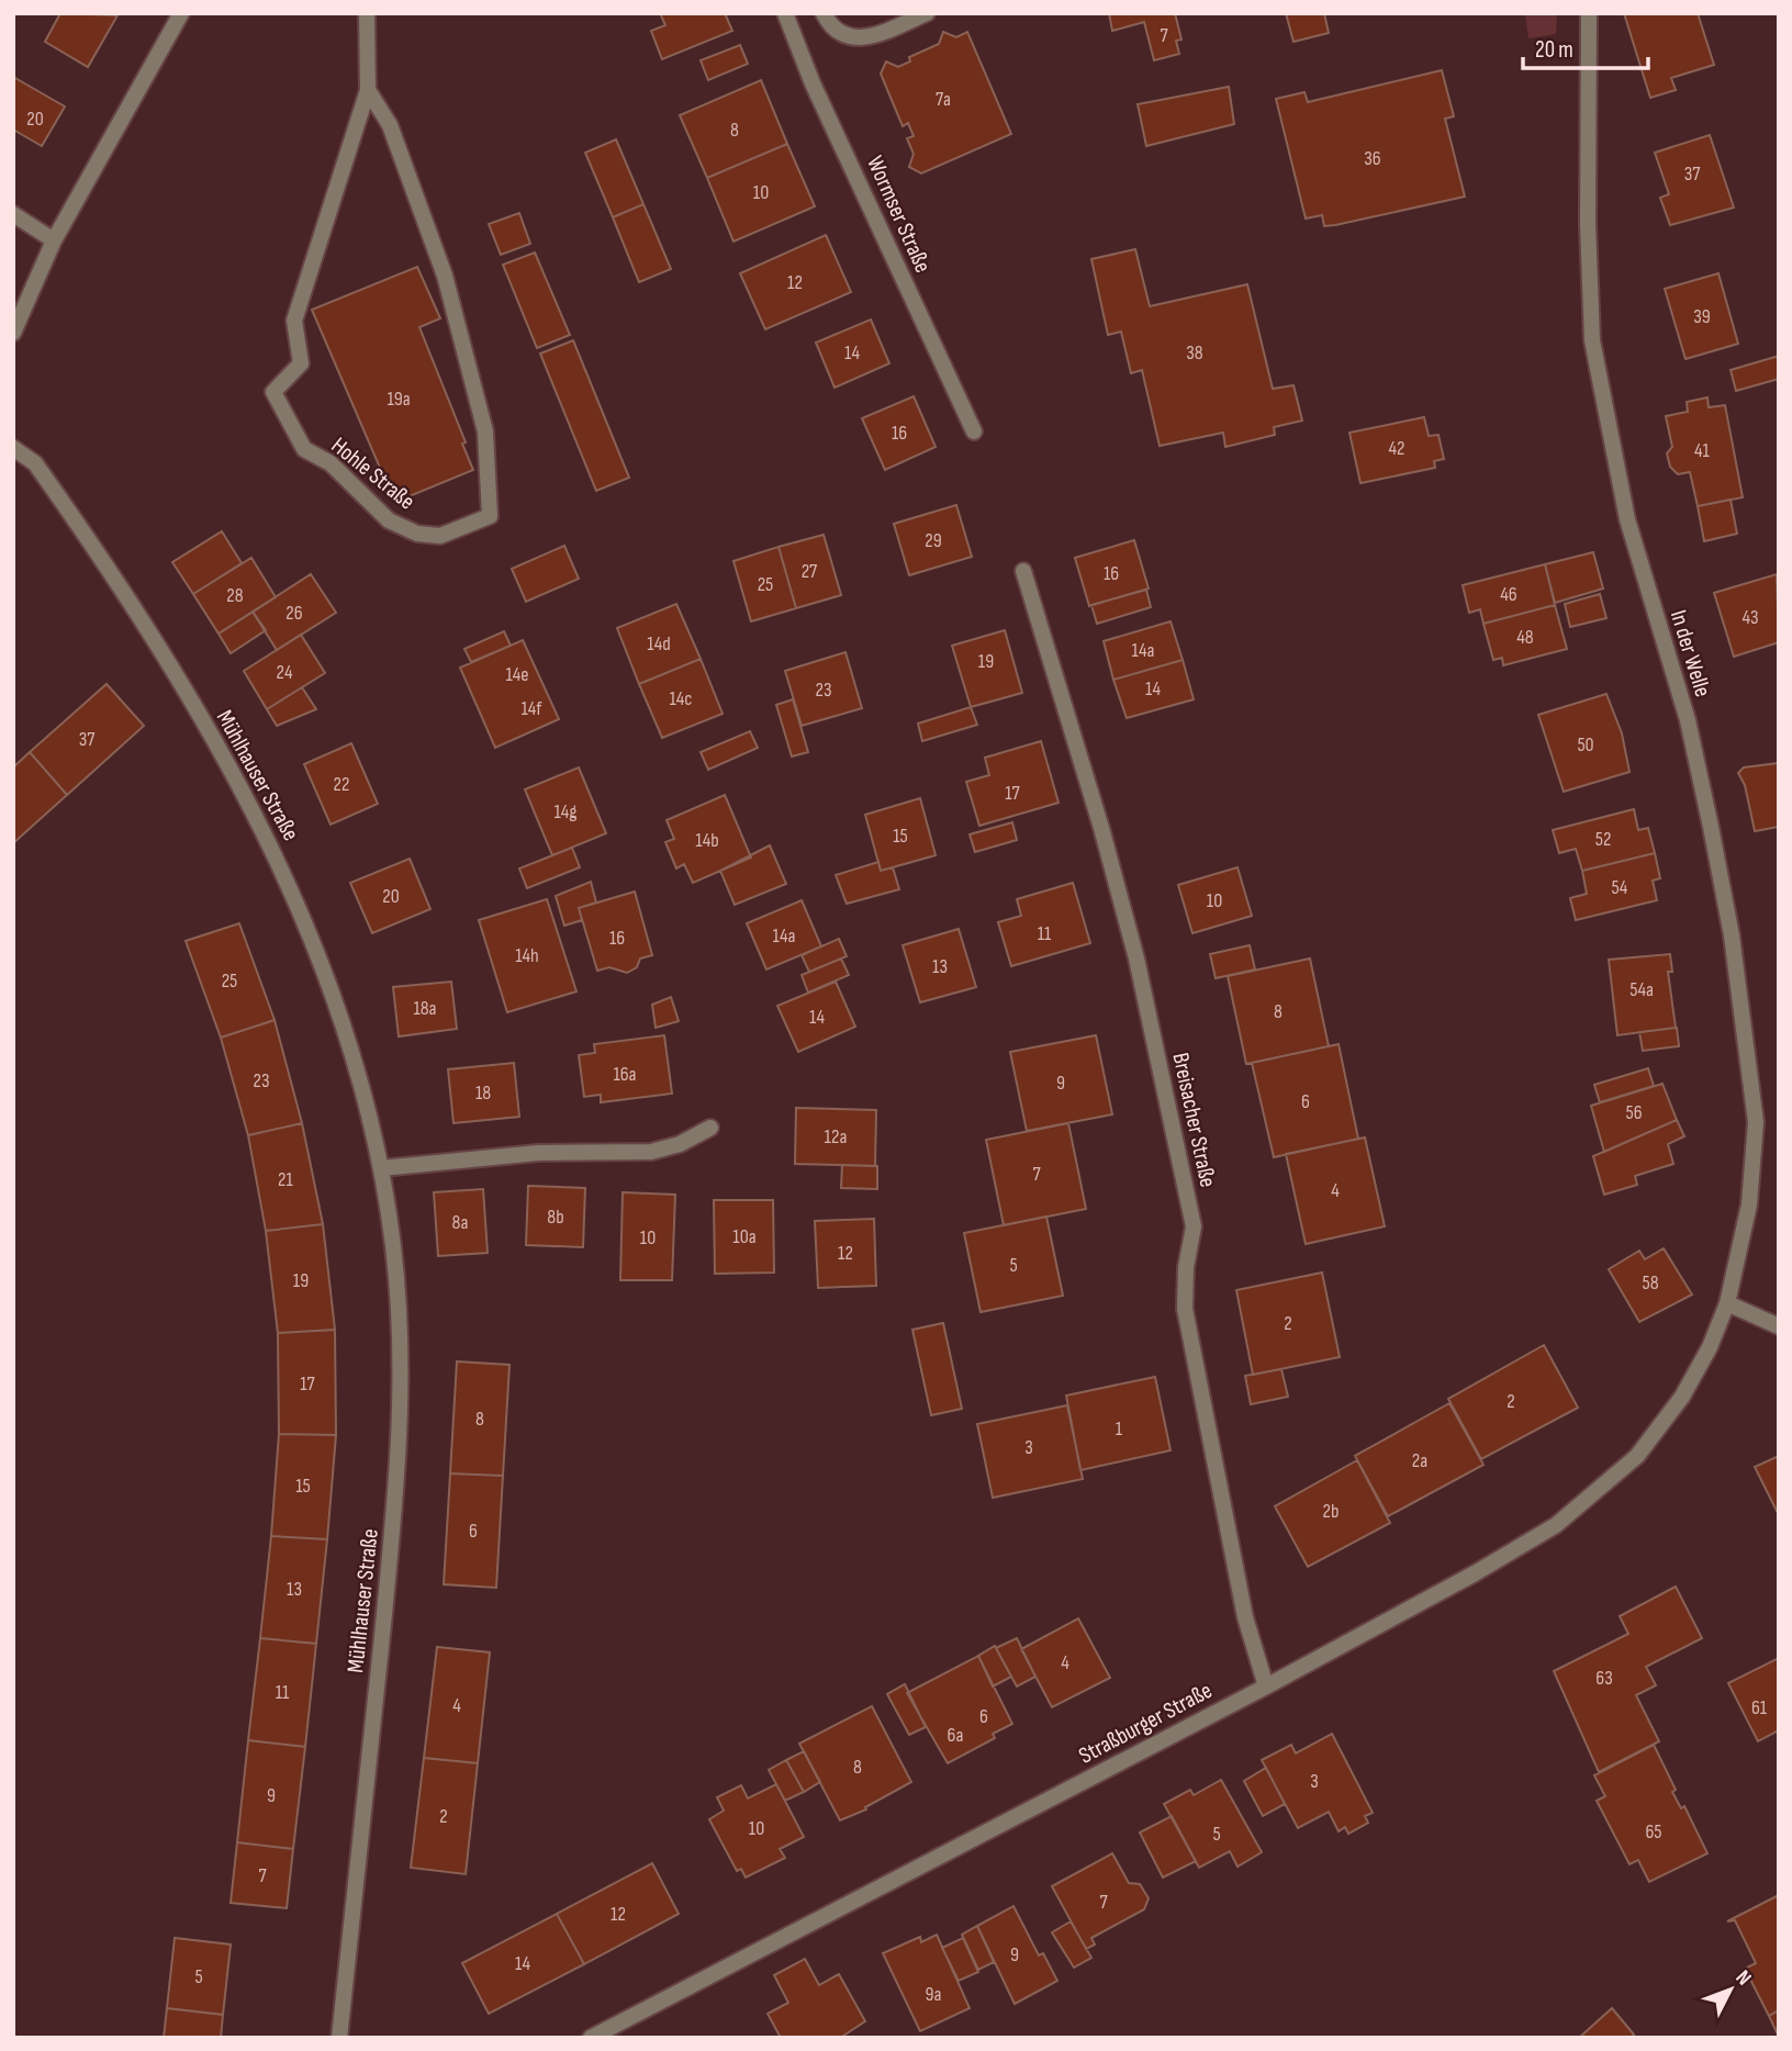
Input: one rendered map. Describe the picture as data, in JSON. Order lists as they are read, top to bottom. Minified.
{"streets":{"street":["Wormser Straße","Hohle Straße","In der Welle","Mühlhauser Straße","Breisacher Straße","Straßburger Straße"]},"crossings":[["In der Welle","Straßburger Straße"],["Breisacher Straße","Straßburger Straße"]],"house_numbers":["7","7a","20","8","36","37","10","12","39","14","38","19a","16","42","41","29","27","16","25","46","28","26","43","48","14d","14a","19","24","14e","14","23","14c","14f","37","50","22","17","14g","15","52","14b","54","20","10","11","14a","16","14h","13","25","54a","18a","8","14","16a","23","9","18","6","56","12a","7","21","4","8b","8a","10a","10","12","5","19","58","2","17","2","8","1","3","2a","15","2b","6","13","4","63","11","4","61","6","6a","8","3","9","2","10","65","5","7","7","12","9","14","5","9a"],"scale_bar":"20 m","north":"top right"}
